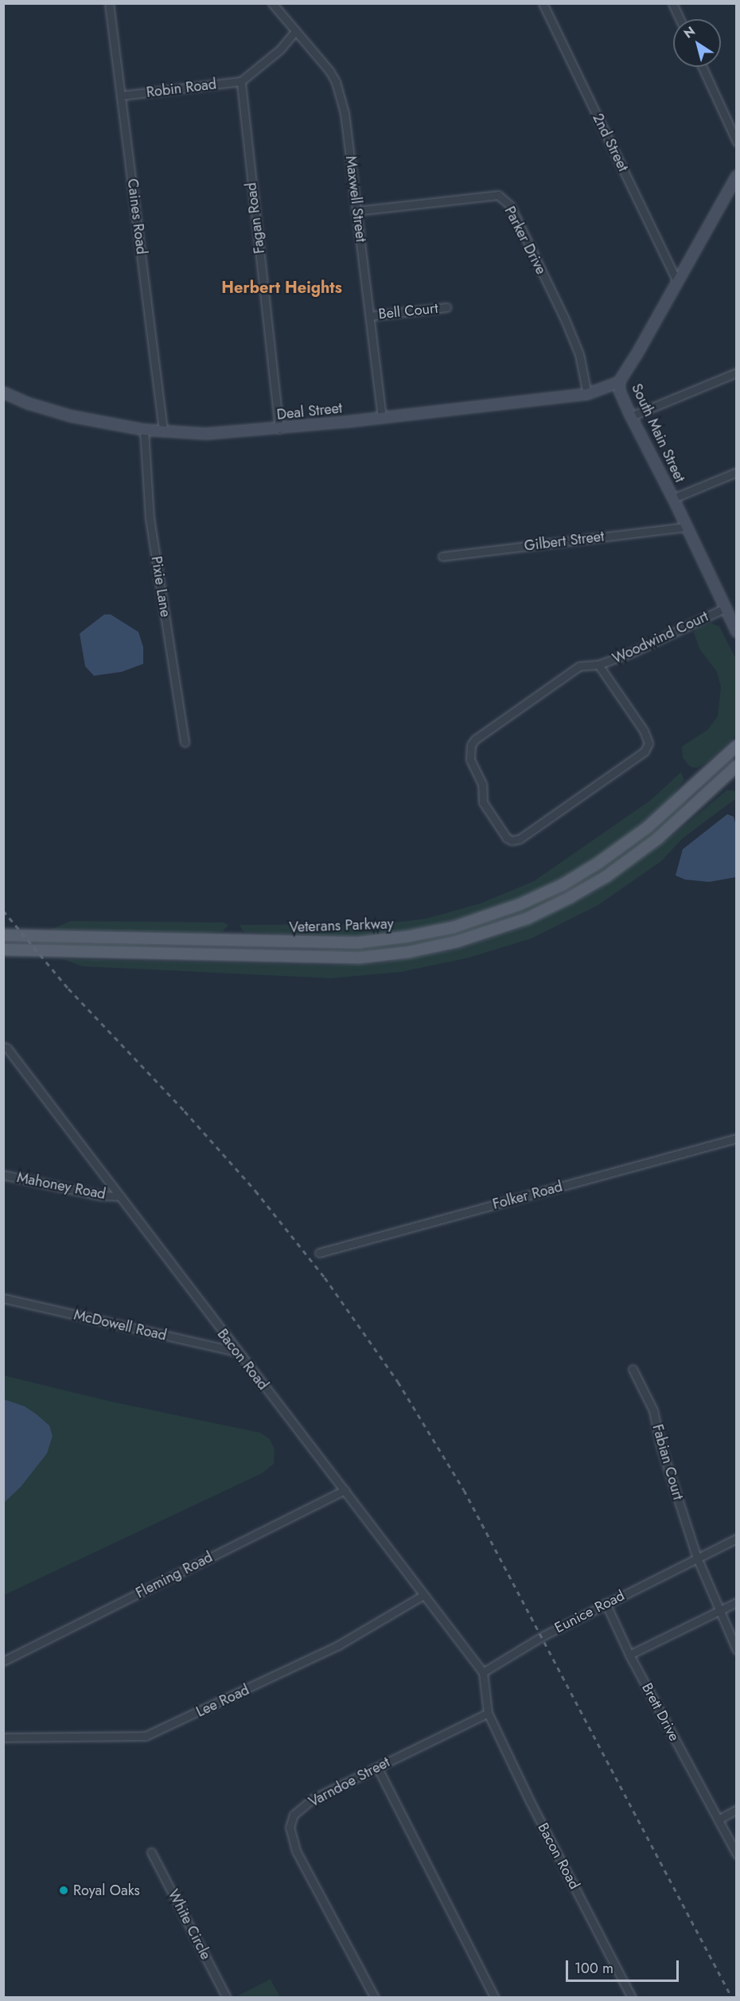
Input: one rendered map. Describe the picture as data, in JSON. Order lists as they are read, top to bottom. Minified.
{"streets":{"main road":["Veterans Parkway"],"street":["Robin Road","2nd Street","Maxwell Street","Caines Road","Fagan Road","Parker Drive","Bell Court","Deal Street","South Main Street","Gilbert Street","Pixie Lane","Woodwind Court","Mahoney Road","Folker Road","McDowell Road","Bacon Road","Fabian Court","Fleming Road","Eunice Road","Lee Road","Brett Drive","Varndoe Street","White Circle"]},"crossings":[["Robin Road","Caines Road"],["Robin Road","Fagan Road"],["2nd Street","South Main Street"],["Maxwell Street","Parker Drive"],["Maxwell Street","Bell Court"],["Maxwell Street","Deal Street"],["Caines Road","Deal Street"],["Fagan Road","Deal Street"],["Parker Drive","Deal Street"],["Deal Street","South Main Street"],["Deal Street","Pixie Lane"],["South Main Street","Gilbert Street"],["South Main Street","Woodwind Court"],["Mahoney Road","Bacon Road"],["McDowell Road","Bacon Road"],["Bacon Road","Fleming Road"],["Bacon Road","Eunice Road"],["Bacon Road","Lee Road"],["Bacon Road","Varndoe Street"],["Fabian Court","Eunice Road"],["Eunice Road","Brett Drive"]],"districts":["Herbert Heights"],"places":["Royal Oaks"],"scale_bar":"100 m","north":"top left"}
